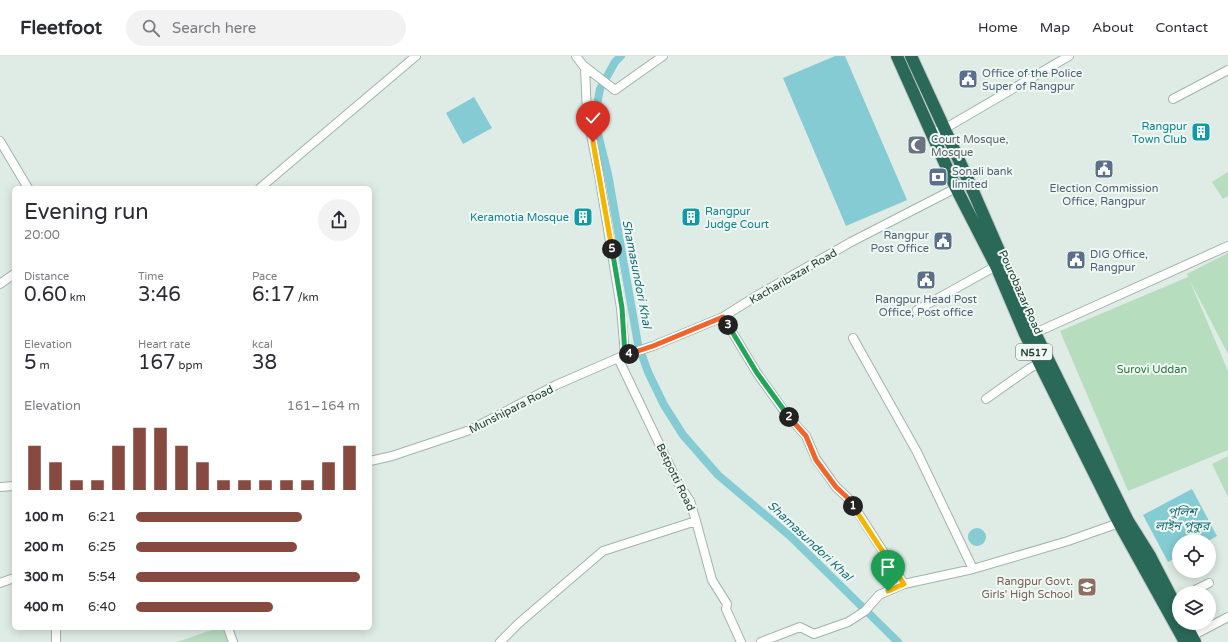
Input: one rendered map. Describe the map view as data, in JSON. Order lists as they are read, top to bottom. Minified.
{"streets":{"highway":["Pourobazar Road","N517"],"street":["Kacharibazar Road","Munshipara Road","Betpotti Road"]},"crossings":[["Kacharibazar Road","Pourobazar Road"],["Kacharibazar Road","Munshipara Road"],["Kacharibazar Road","Betpotti Road"],["Munshipara Road","Betpotti Road"]],"water":["Shamasundori Khal","পুলিশ লাইন পুকুর"],"parks":["Surovi Uddan"],"places":{"public building":["Office of the Police Super of Rangpur","Election Commission Office, Rangpur","Rangpur Post Office","DIG Office, Rangpur","Rangpur Head Post Office, Post office"],"building":["Rangpur Town Club","Keramotia Mosque","Rangpur Judge Court"],"mosque":["Court Mosque, Mosque"],"bank":["Sonali bank limited"],"school or university":["Rangpur Govt. Girls' High School"]},"page":{"header":"Fleetfoot","search":"Search here","nav":["Home","Map","About","Contact"],"heading":["Evening run","20:00"],"pins":["5","3","4","2","1"],"stats":[["Distance","0.60 km"],["Time","3:46"],["Pace","6:17 /km"],["Elevation","5 m"],["Heart rate","167 bpm"],["kcal","38"]],"chart":["Elevation","161–164 m"],"list":[{"name":"100 m","note":"6:21"},{"name":"200 m","note":"6:25"},{"name":"300 m","note":"5:54"},{"name":"400 m","note":"6:40"}]}}
